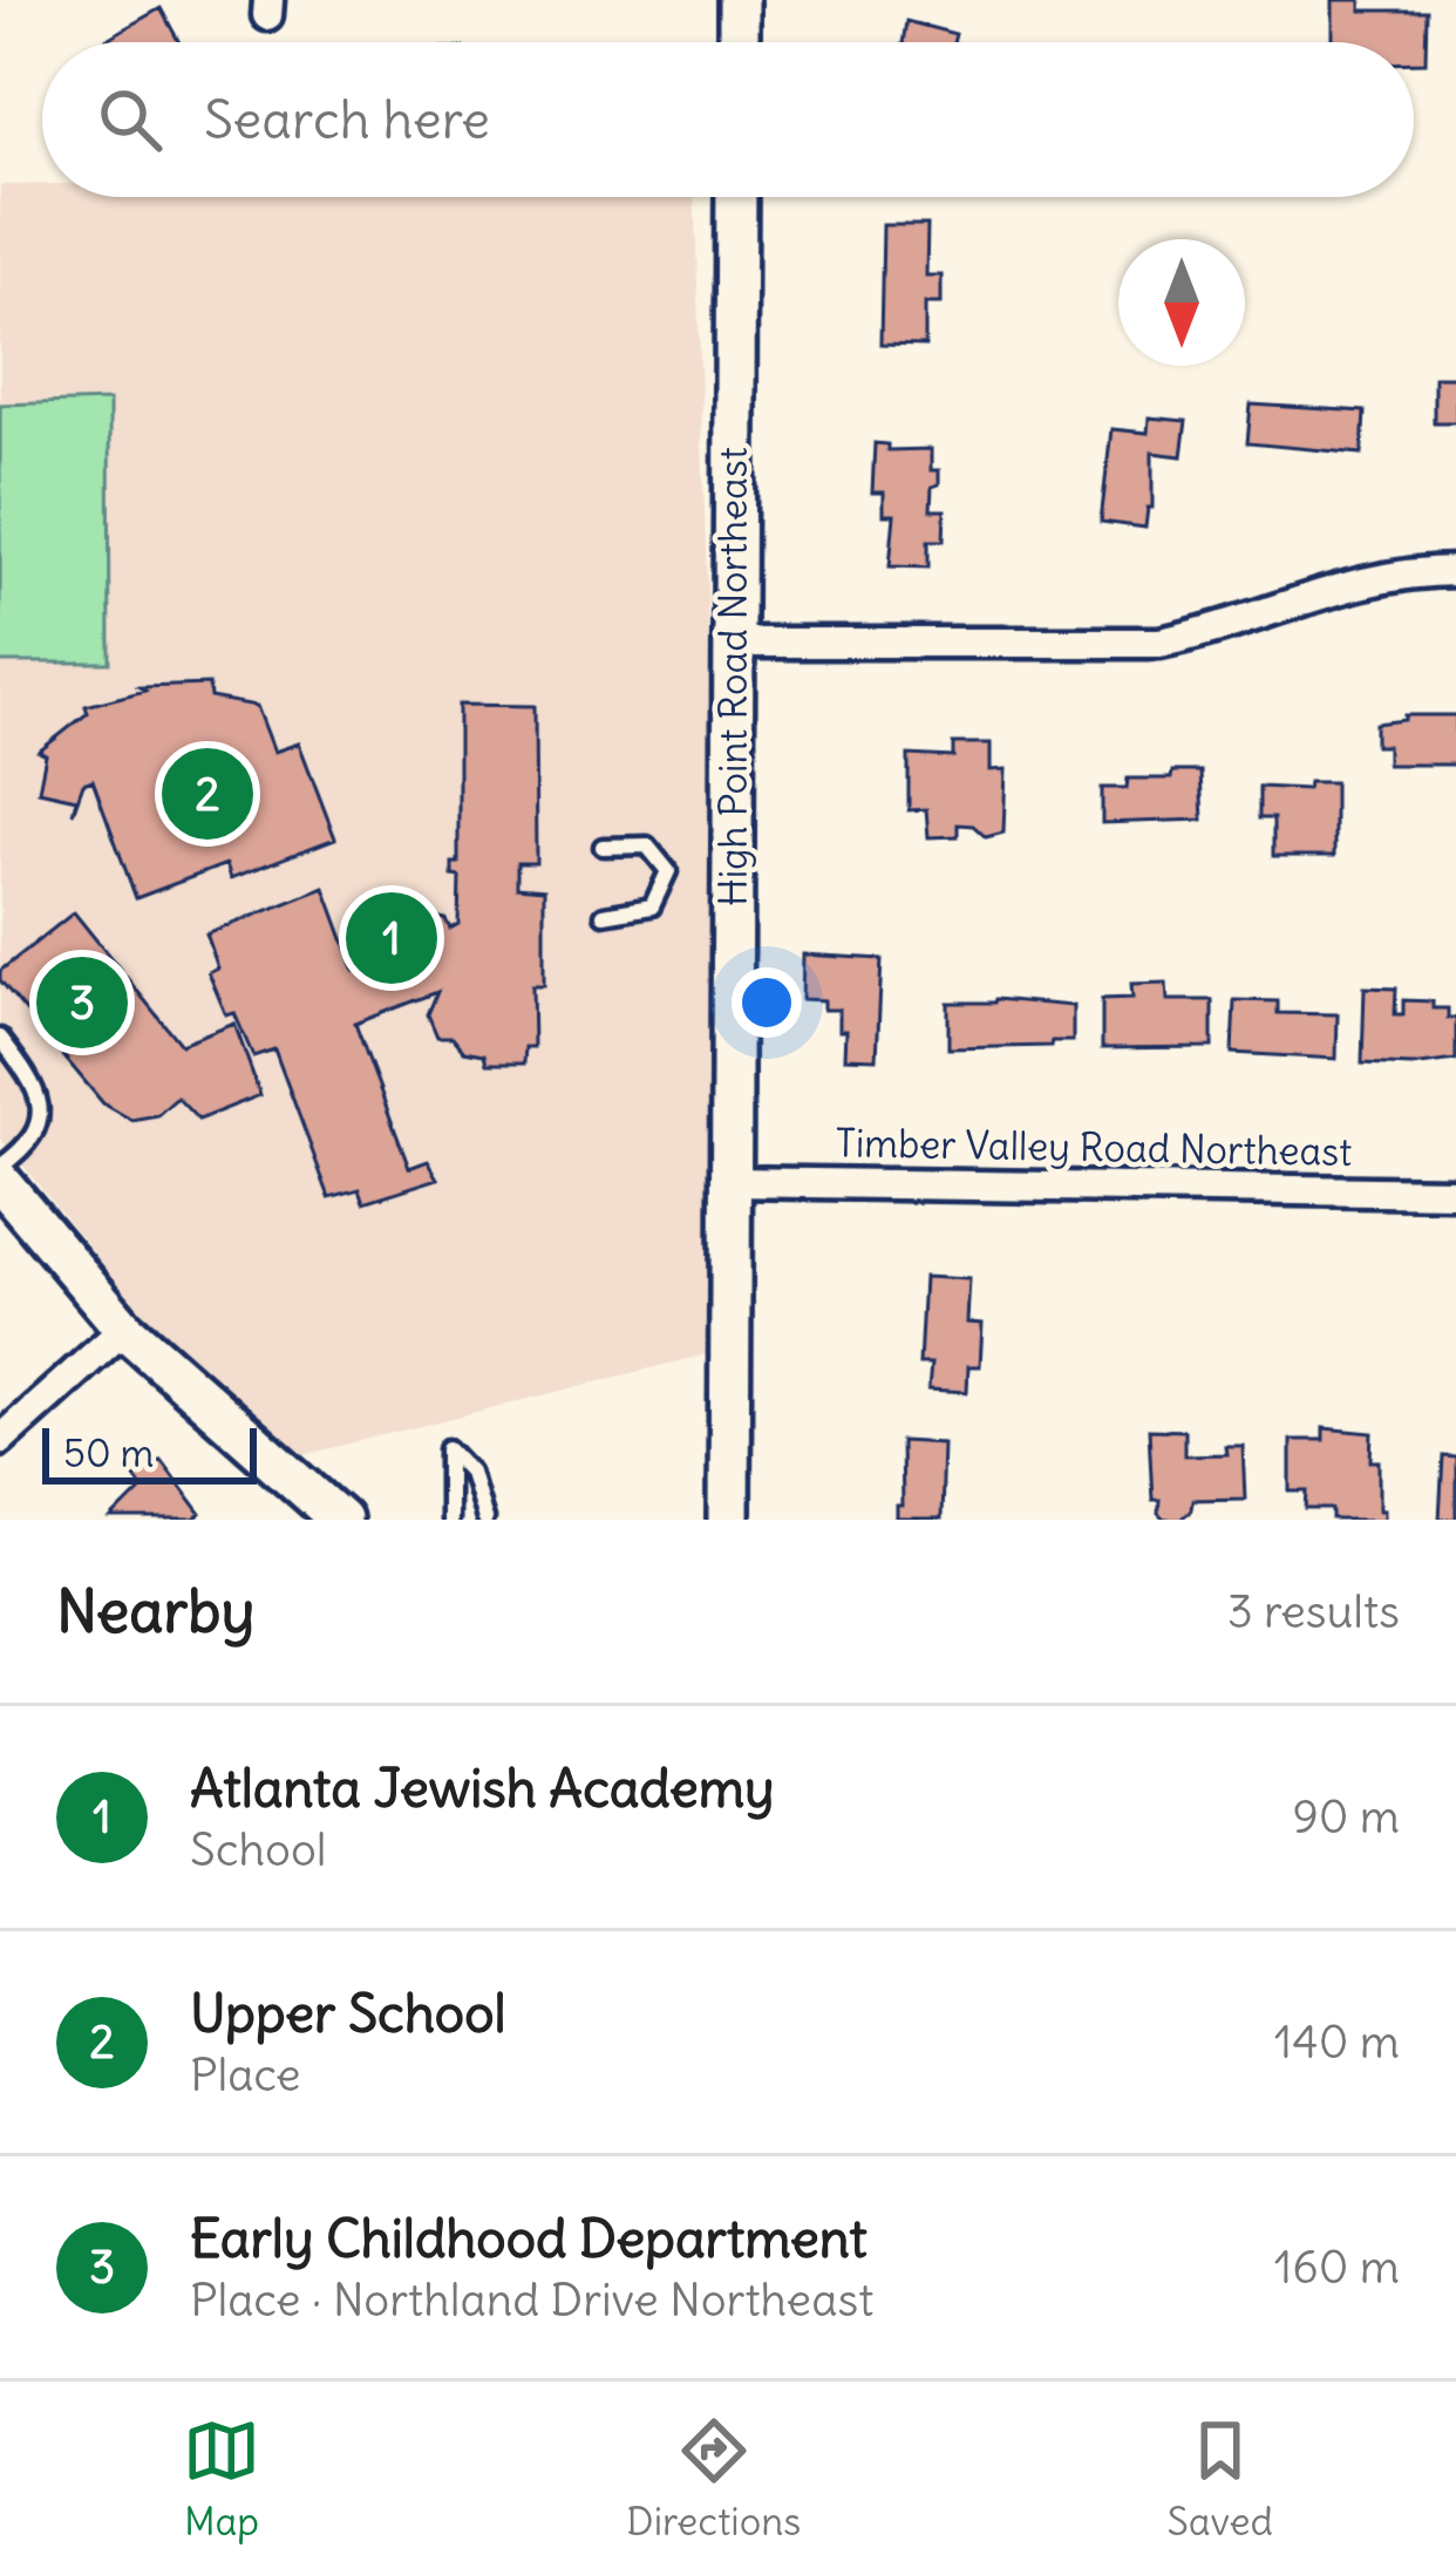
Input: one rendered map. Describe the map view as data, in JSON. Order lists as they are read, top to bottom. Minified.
{"streets":{"street":["High Point Road Northeast","Timber Valley Road Northeast"]},"crossings":[["High Point Road Northeast","Timber Valley Road Northeast"]],"scale_bar":"50 m","north":"bottom","page":{"search":"Search here","pins":["2","1","3"],"scale":"50 m","heading":["Nearby","3 results"],"list":[{"mark":"1","name":"Atlanta Jewish Academy","note":"School","value":"90 m"},{"mark":"2","name":"Upper School","note":"Place","value":"140 m"},{"mark":"3","name":"Early Childhood Department","note":"Place · Northland Drive Northeast","value":"160 m"}],"nav":["Map","Directions","Saved"]}}
